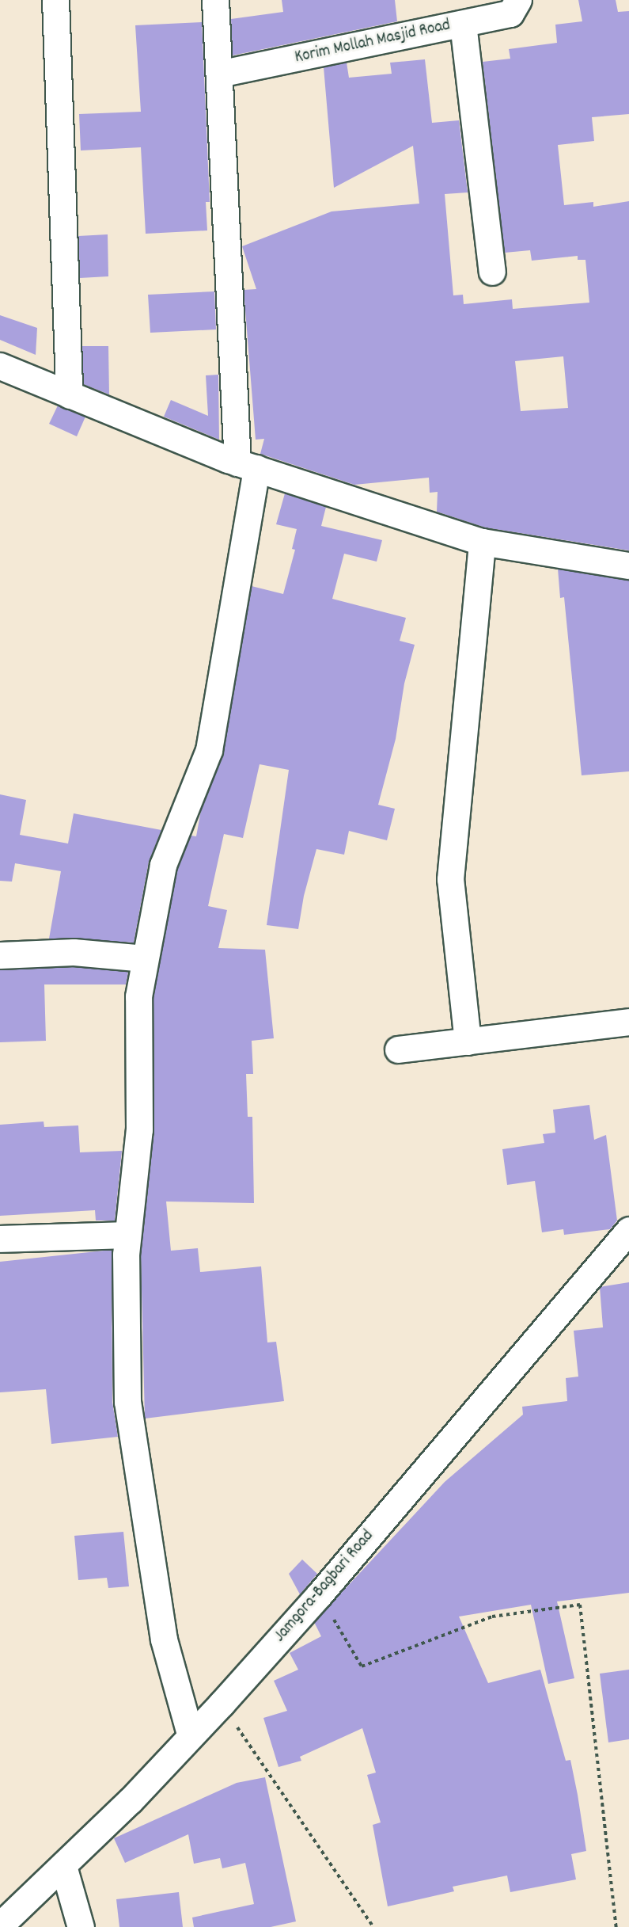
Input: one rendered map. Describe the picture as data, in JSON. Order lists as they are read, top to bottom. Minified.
{"streets":{"street":["Korim Mollah Masjid Road","Jamgora-Bagbari Road"]}}
